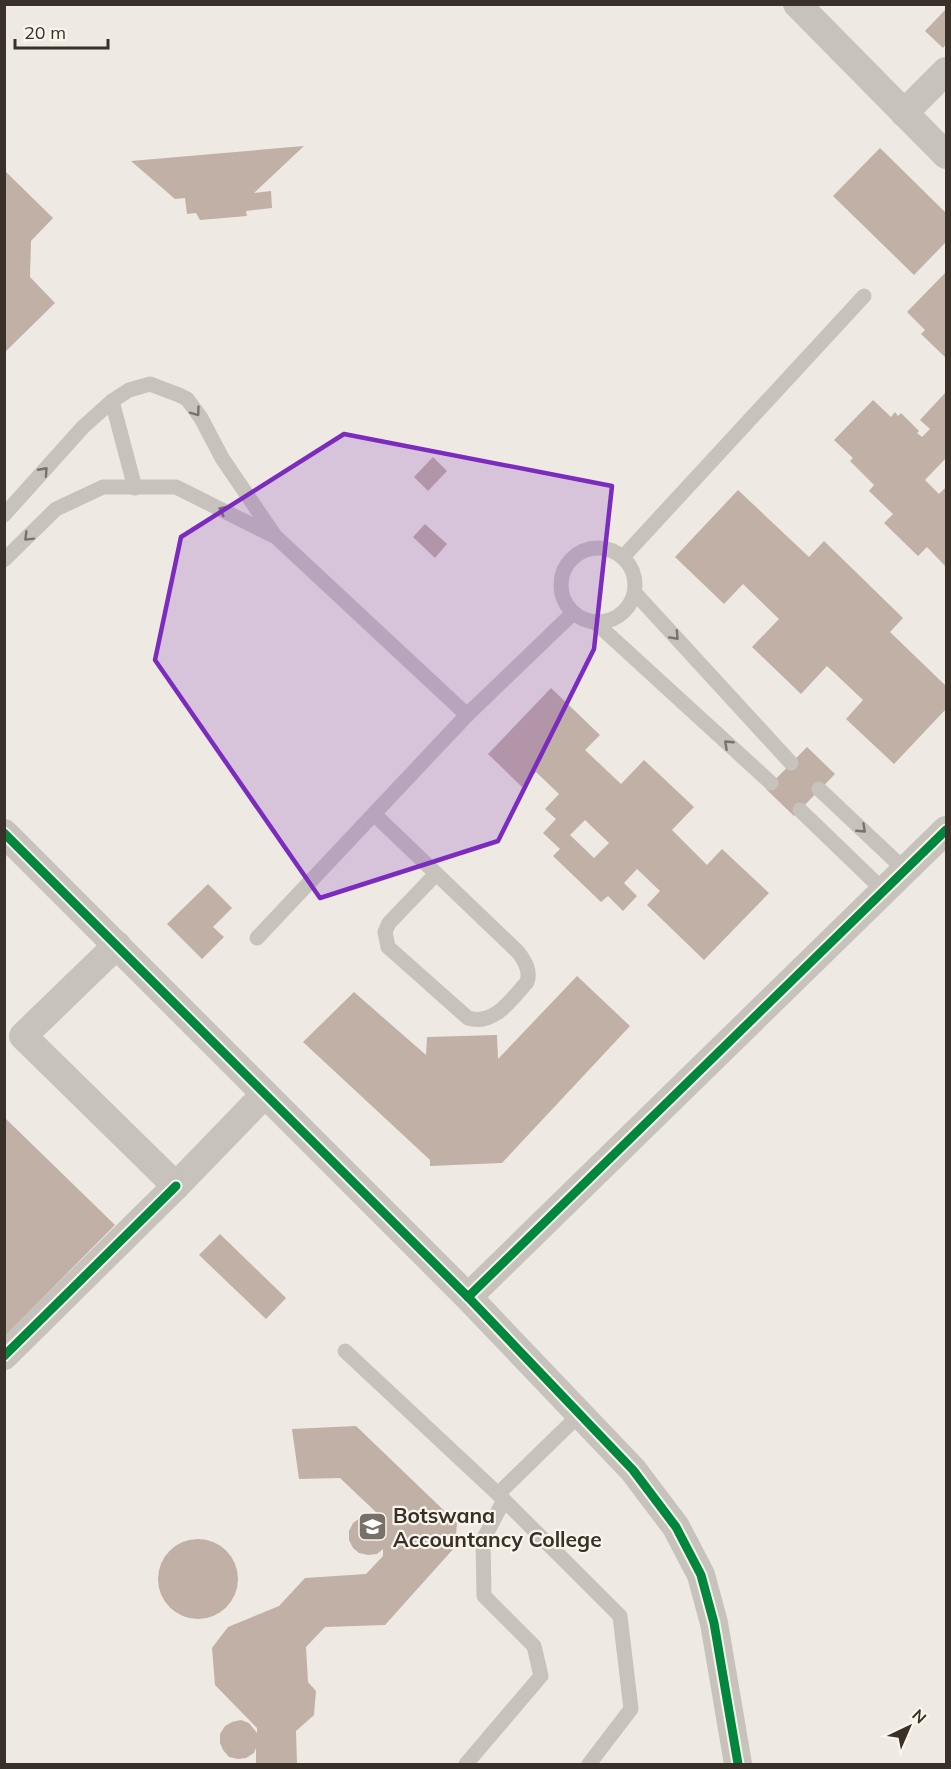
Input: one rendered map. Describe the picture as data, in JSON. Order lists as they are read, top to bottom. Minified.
{"places":{"school or university":["Botswana Accountancy College"]},"scale_bar":"20 m","north":"top right"}
